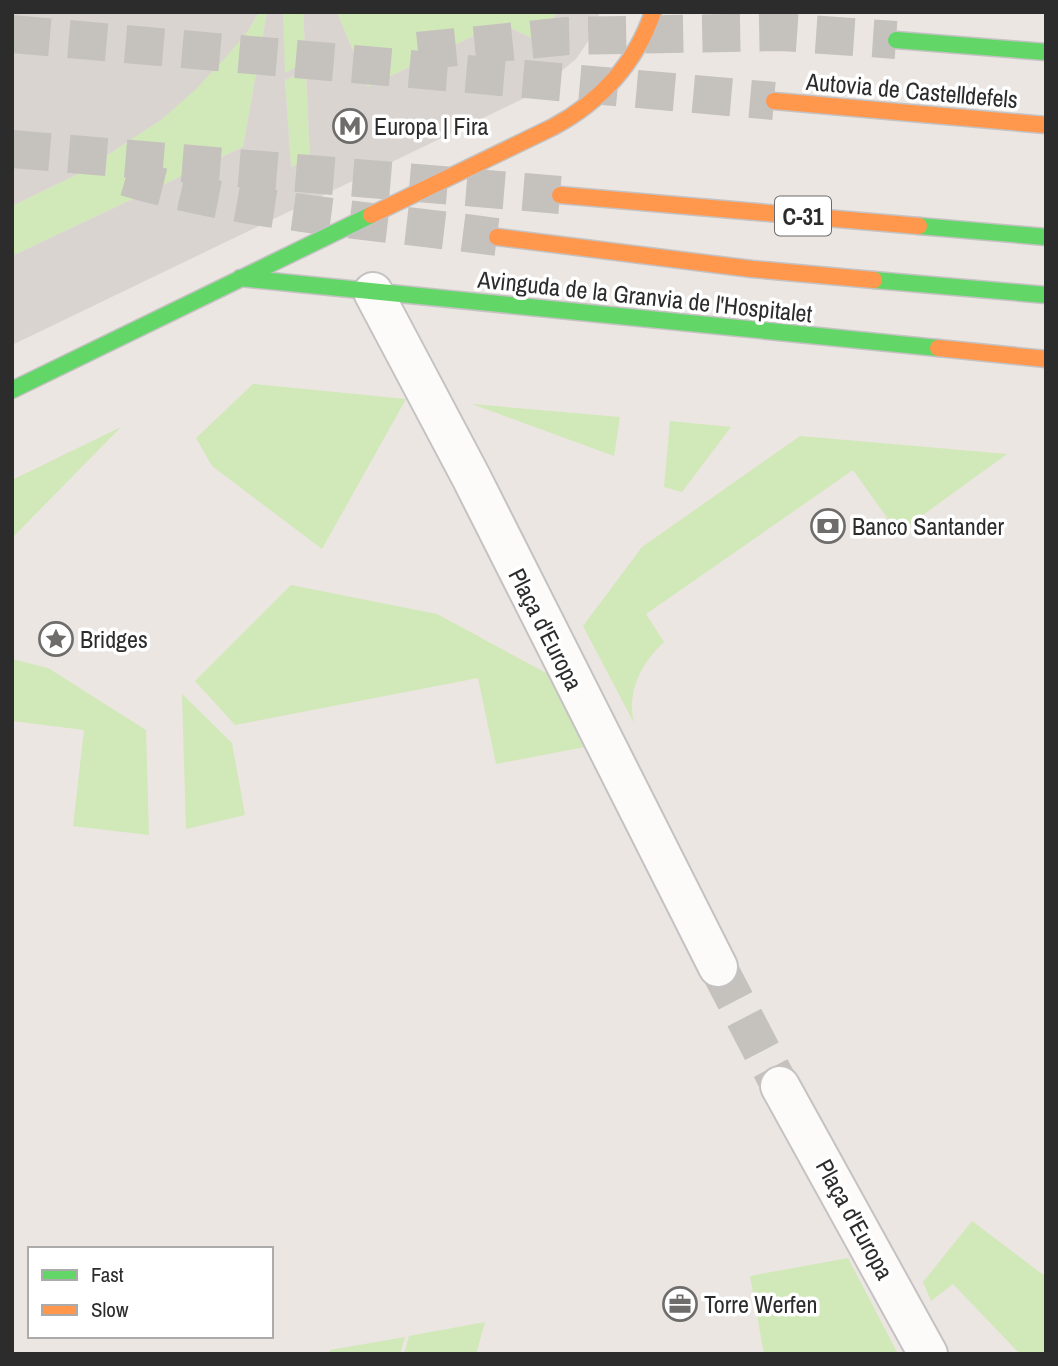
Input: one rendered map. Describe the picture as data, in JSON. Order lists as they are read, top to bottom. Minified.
{"streets":{"main road":["Autovia de Castelldefels","C-31","Avinguda de la Granvia de l'Hospitalet"],"street":["Plaça d'Europa"]},"crossings":[["Avinguda de la Granvia de l'Hospitalet","Plaça d'Europa"]],"places":{"metro station":["Europa | Fira"],"bank":["Banco Santander"],"place":["Bridges"],"office":["Torre Werfen"]},"legend":["Fast","Slow"]}
